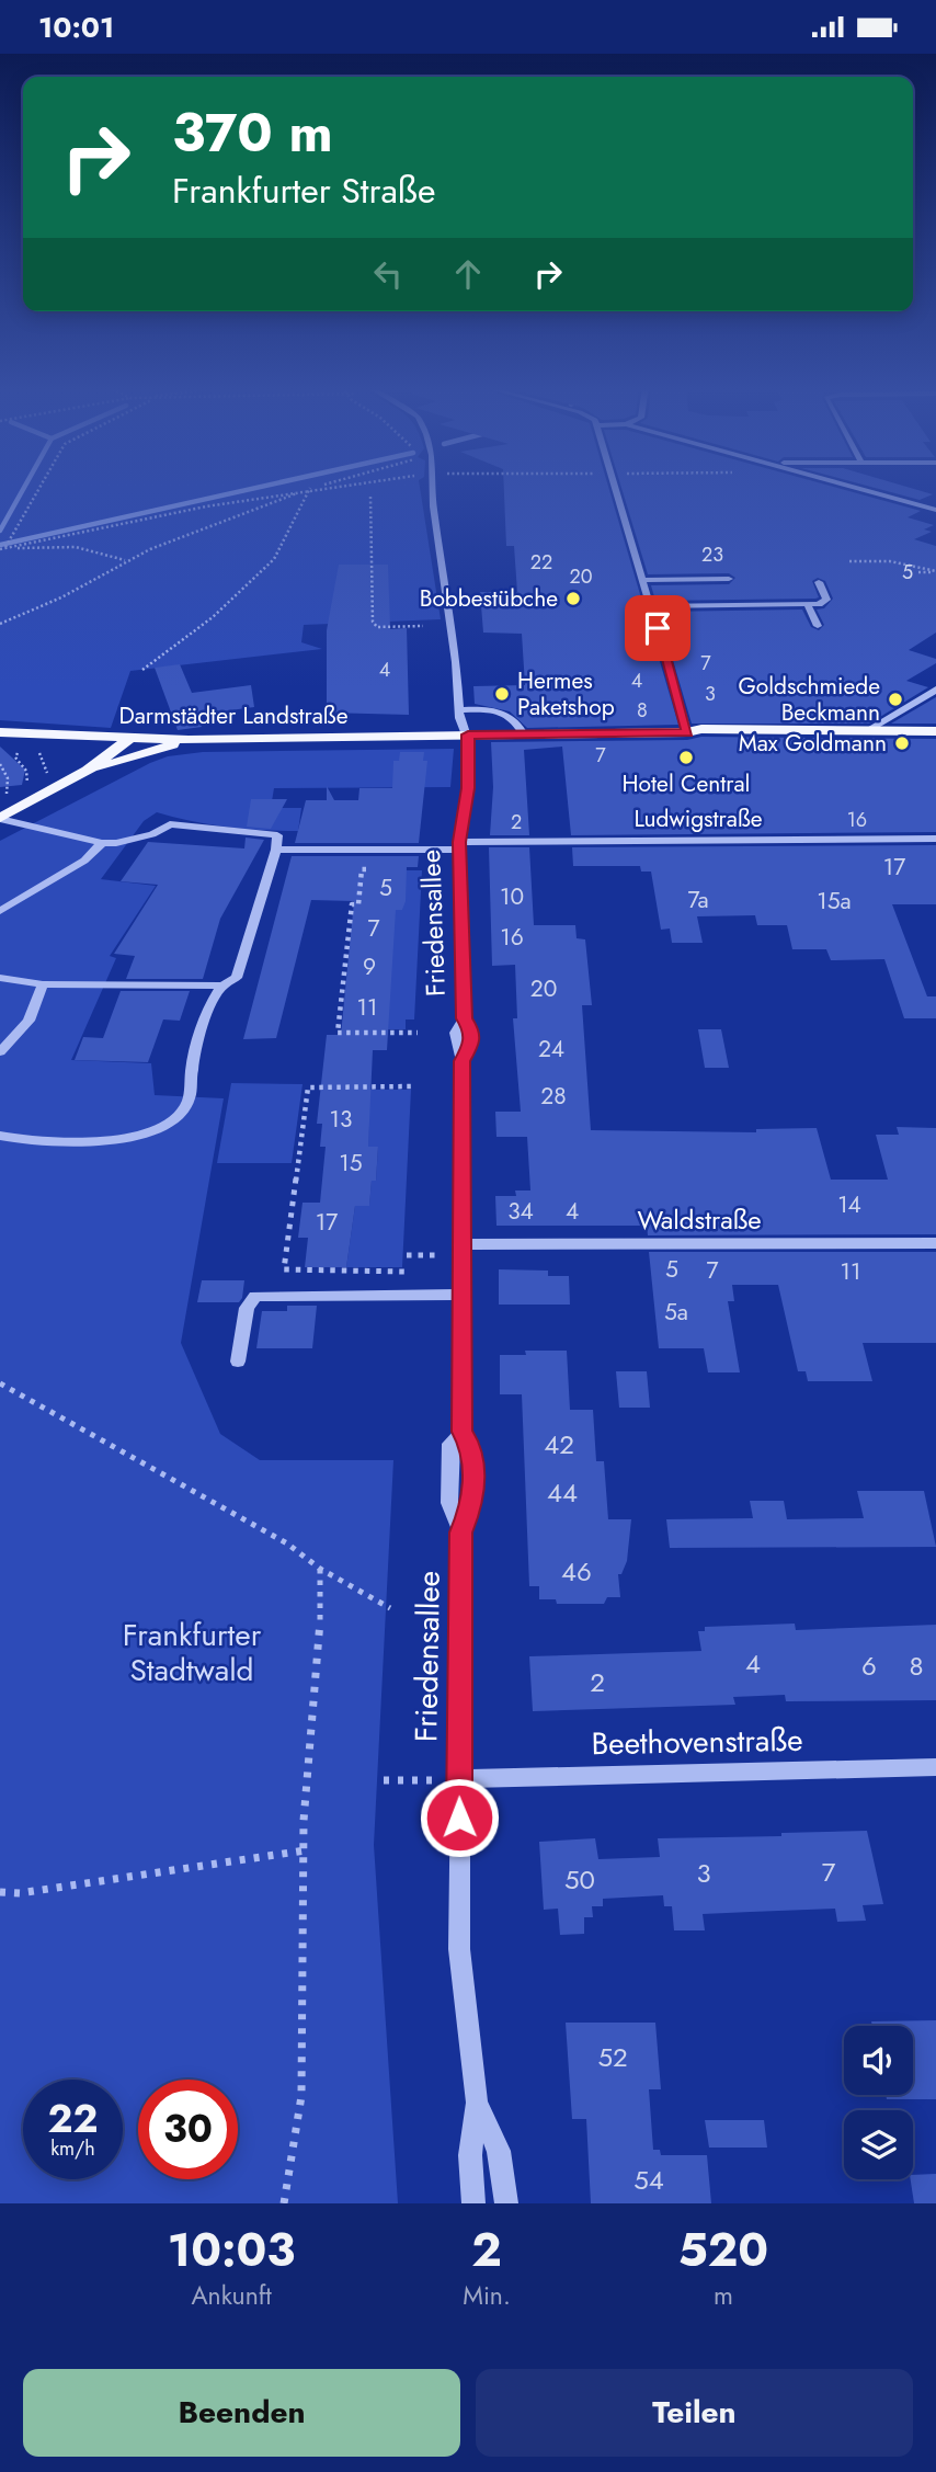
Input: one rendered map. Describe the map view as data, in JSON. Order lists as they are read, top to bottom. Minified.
{"streets":{"main road":["Darmstädter Landstraße"],"street":["Ludwigstraße","Friedensallee","Waldstraße","Beethovenstraße"]},"crossings":[["Darmstädter Landstraße","Friedensallee"],["Ludwigstraße","Friedensallee"],["Friedensallee","Waldstraße"],["Friedensallee","Beethovenstraße"]],"parks":["Frankfurter Stadtwald"],"places":["Bobbestübche","Hermes Paketshop","Goldschmiede Beckmann","Max Goldmann","Hotel Central"],"house_numbers":["23","22","5","20","7","4","4","3","8","7","16","2","17","5","10","7a","15a","7","16","9","20","11","24","28","13","15","14","34","4","17","5","7","11","5a","42","44","46","4","6","8","2","7","3","50","52","54"],"page":{"status":"10:01","turn":["370 m","Frankfurter Straße"],"speed":"22 km/h","limit":"30","eta":["10:03","Ankunft","2","Min.","520","m"],"buttons":["Beenden","Teilen"]}}
